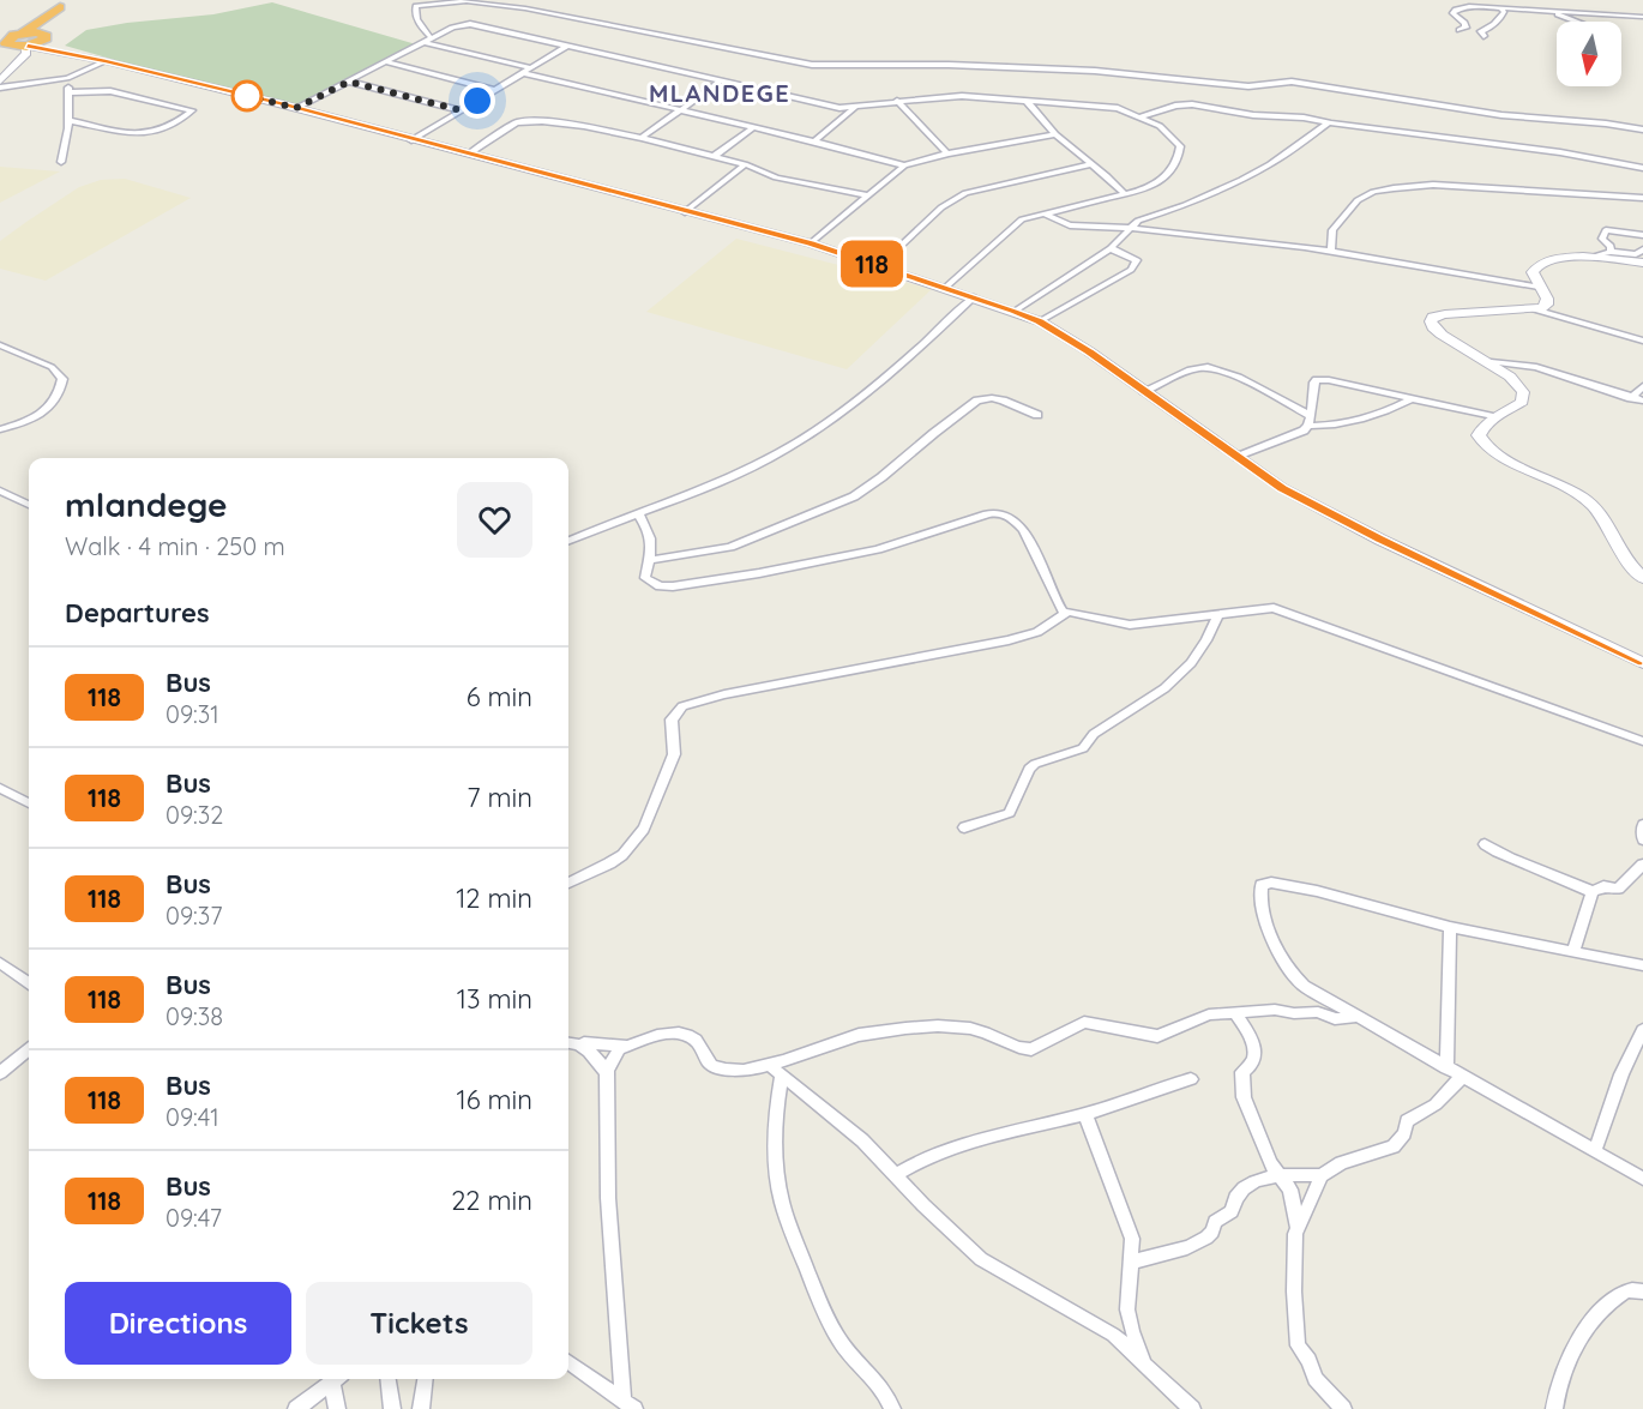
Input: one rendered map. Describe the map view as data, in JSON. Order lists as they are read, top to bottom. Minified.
{"districts":["MLANDEGE"],"lines":["bus line 118"],"north":"bottom","page":{"on_map":"118","heading":[["mlandege","Walk · 4 min · 250 m"],"Departures"],"list":[{"mark":"118","name":"Bus","note":"09:31","value":"6 min"},{"mark":"118","name":"Bus","note":"09:32","value":"7 min"},{"mark":"118","name":"Bus","note":"09:37","value":"12 min"},{"mark":"118","name":"Bus","note":"09:38","value":"13 min"},{"mark":"118","name":"Bus","note":"09:41","value":"16 min"},{"mark":"118","name":"Bus","note":"09:47","value":"22 min"}],"buttons":["Directions","Tickets"]}}
